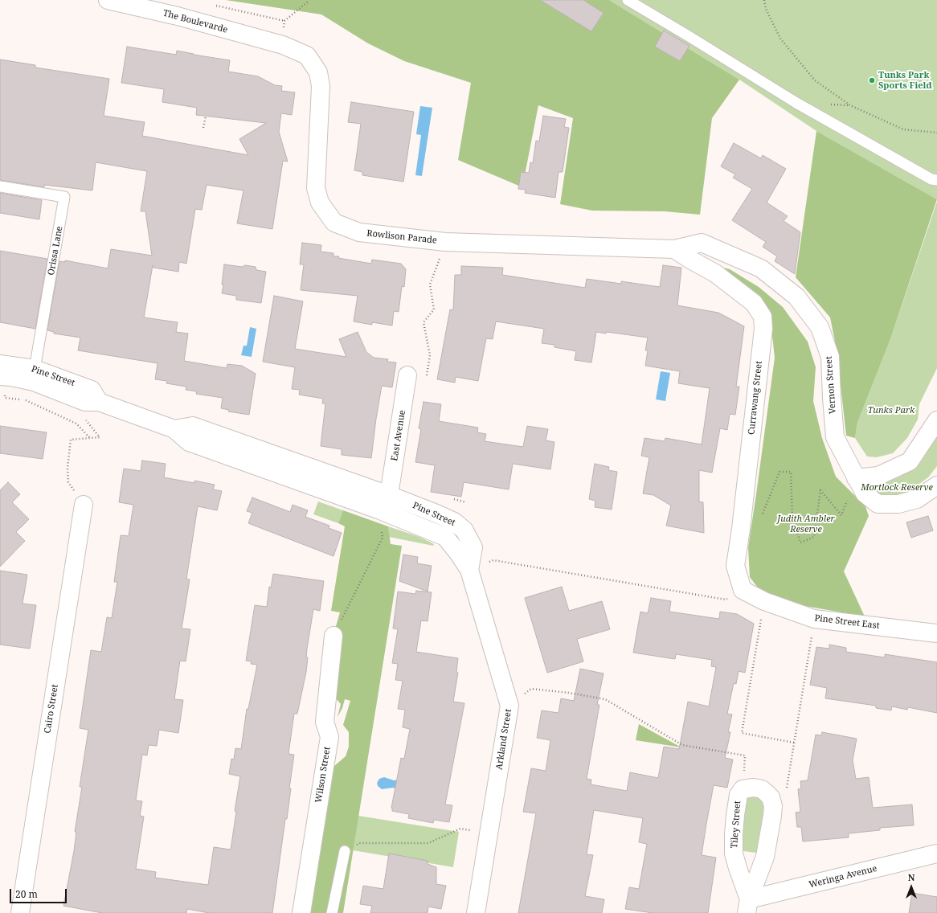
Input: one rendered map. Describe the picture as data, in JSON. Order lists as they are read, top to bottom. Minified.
{"streets":{"street":["The Boulevarde","Rowlison Parade","Pine Street","Vernon Street","Currawang Street","East Avenue","Pine Street East","Cairo Street","Arkland Street","Wilson Street","Tiley Street","Weringa Avenue"],"lane":["Orissa Lane"]},"crossings":[["The Boulevarde","Rowlison Parade"],["Rowlison Parade","Vernon Street"],["Rowlison Parade","Currawang Street"],["Orissa Lane","Pine Street"],["Pine Street","East Avenue"],["Pine Street","Arkland Street"],["Vernon Street","Currawang Street"],["Currawang Street","Pine Street East"],["Tiley Street","Weringa Avenue"]],"parks":["Tunks Park","Mortlock Reserve","Judith Ambler Reserve"],"places":["Tunks Park Sports Field"],"scale_bar":"20 m","north":"top"}
